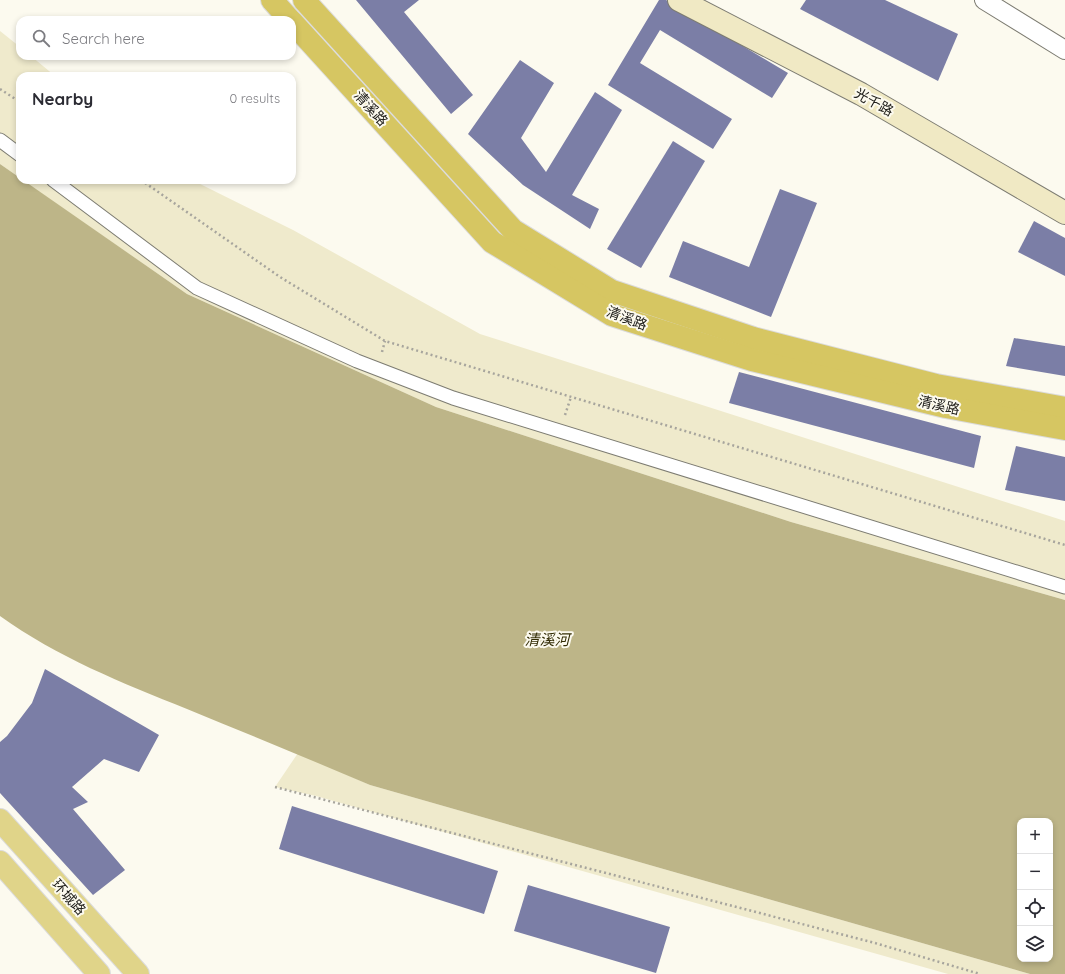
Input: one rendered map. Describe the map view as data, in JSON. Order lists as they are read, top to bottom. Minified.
{"streets":{"highway":["清溪路"],"main road":["光千路","环城路"]},"water":["清溪河"],"page":{"search":"Search here","heading":["Nearby","0 results"],"map_buttons":["+","−"]}}
